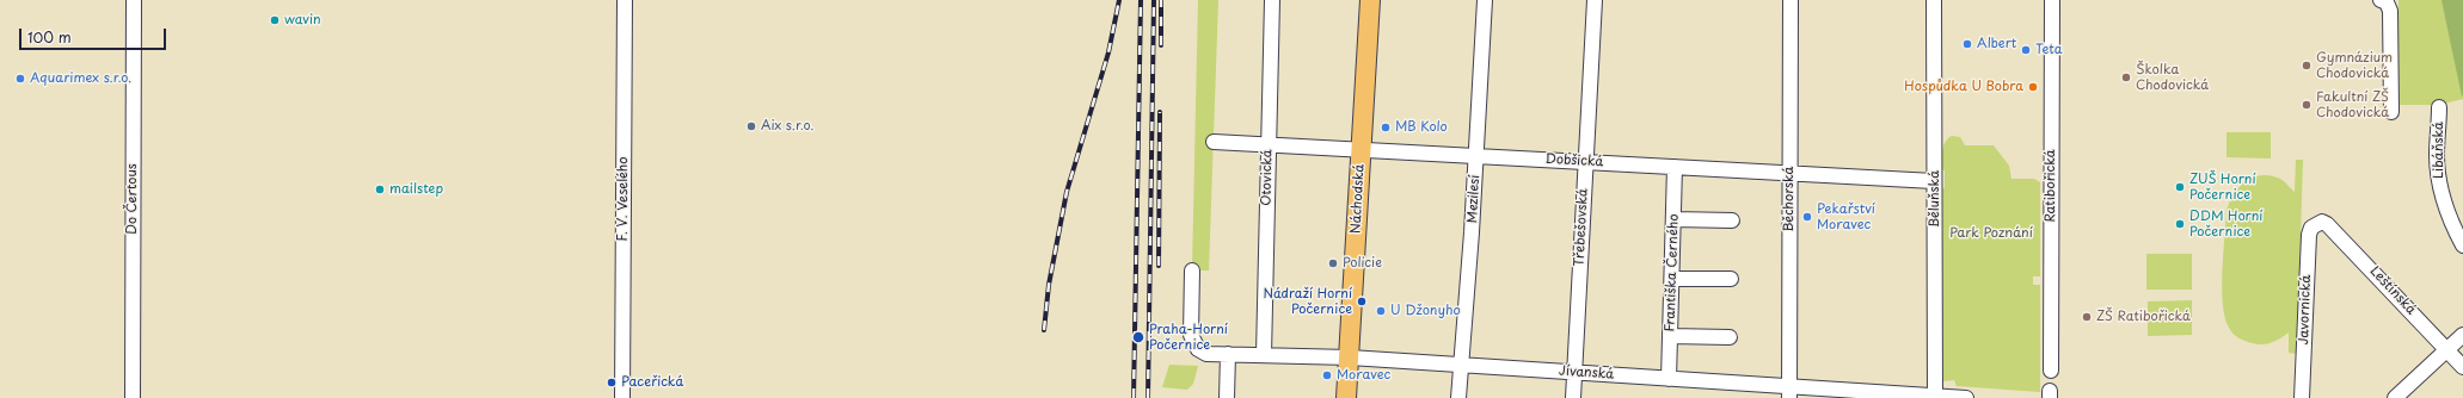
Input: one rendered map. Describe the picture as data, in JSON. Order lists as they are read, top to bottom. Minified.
{"streets":{"main road":["Náchodská"],"street":["Libáňská","Dobšická","Otovická","Ratibořická","Do Čertous","F. V. Veselého","Mezilesí","Běchorská","Běluňská","Třebešovská","Františka Černého","Leštínská","Javornická","Jívanská"]},"crossings":[["Dobšická","Otovická"],["Dobšická","Náchodská"],["Dobšická","Mezilesí"],["Dobšická","Běchorská"],["Dobšická","Běluňská"],["Dobšická","Třebešovská"],["Dobšická","Františka Černého"],["Otovická","Jívanská"],["Náchodská","Jívanská"],["Mezilesí","Jívanská"],["Běchorská","Jívanská"],["Běluňská","Jívanská"],["Třebešovská","Jívanská"],["Františka Černého","Jívanská"],["Leštínská","Javornická"]],"parks":["Park Poznání"],"places":["wavin","Albert","Teta","Gymnázium Chodovická","Školka Chodovická","Aquarimex s.r.o.","Hospůdka U Bobra","Fakultní ZŠ Chodovická","Aix s.r.o.","MB Kolo","ZUŠ Horní Počernice","mailstep","Pekařství Moravec","DDM Horní Počernice","Policie","Nádraží Horní Počernice","U Džonyho","ZŠ Ratibořická","Praha-Horní Počernice","Moravec","Paceřická"],"scale_bar":"100 m"}
